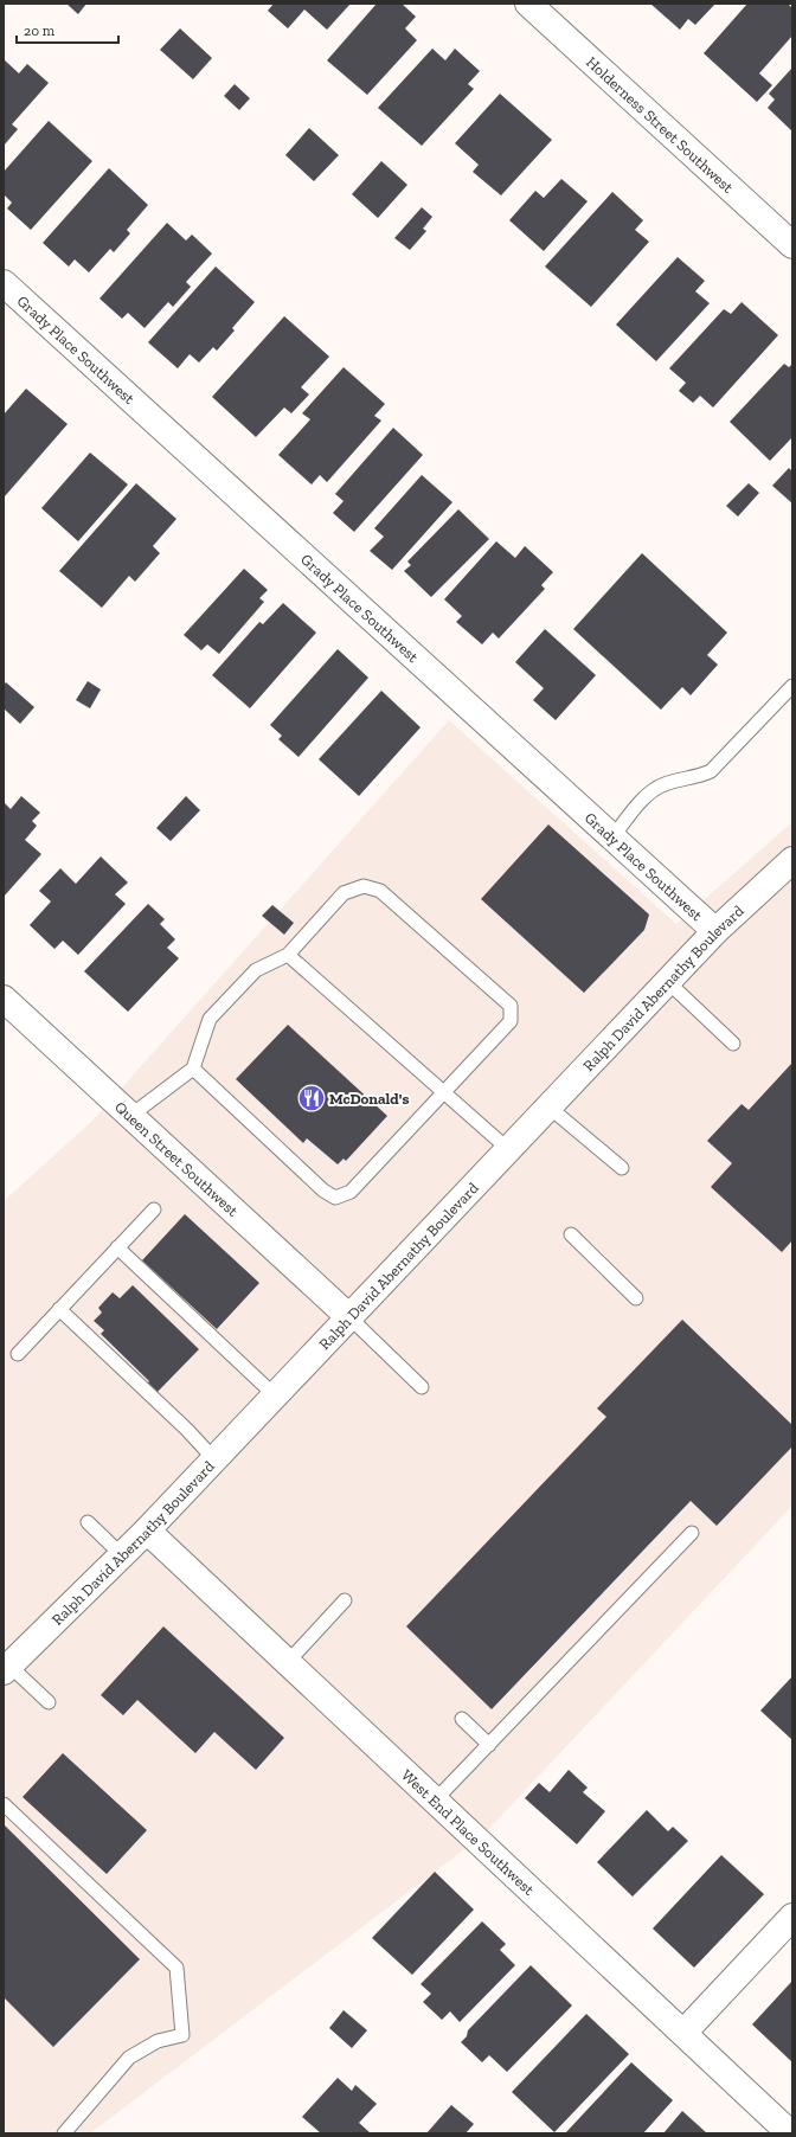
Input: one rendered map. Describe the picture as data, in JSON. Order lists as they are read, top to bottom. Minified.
{"streets":{"street":["Holderness Street Southwest","Grady Place Southwest","Ralph David Abernathy Boulevard","Queen Street Southwest","West End Place Southwest"]},"crossings":[["Grady Place Southwest","Ralph David Abernathy Boulevard"],["Ralph David Abernathy Boulevard","Queen Street Southwest"],["Ralph David Abernathy Boulevard","West End Place Southwest"]],"places":{"restaurant":["McDonald's"]},"scale_bar":"20 m"}
